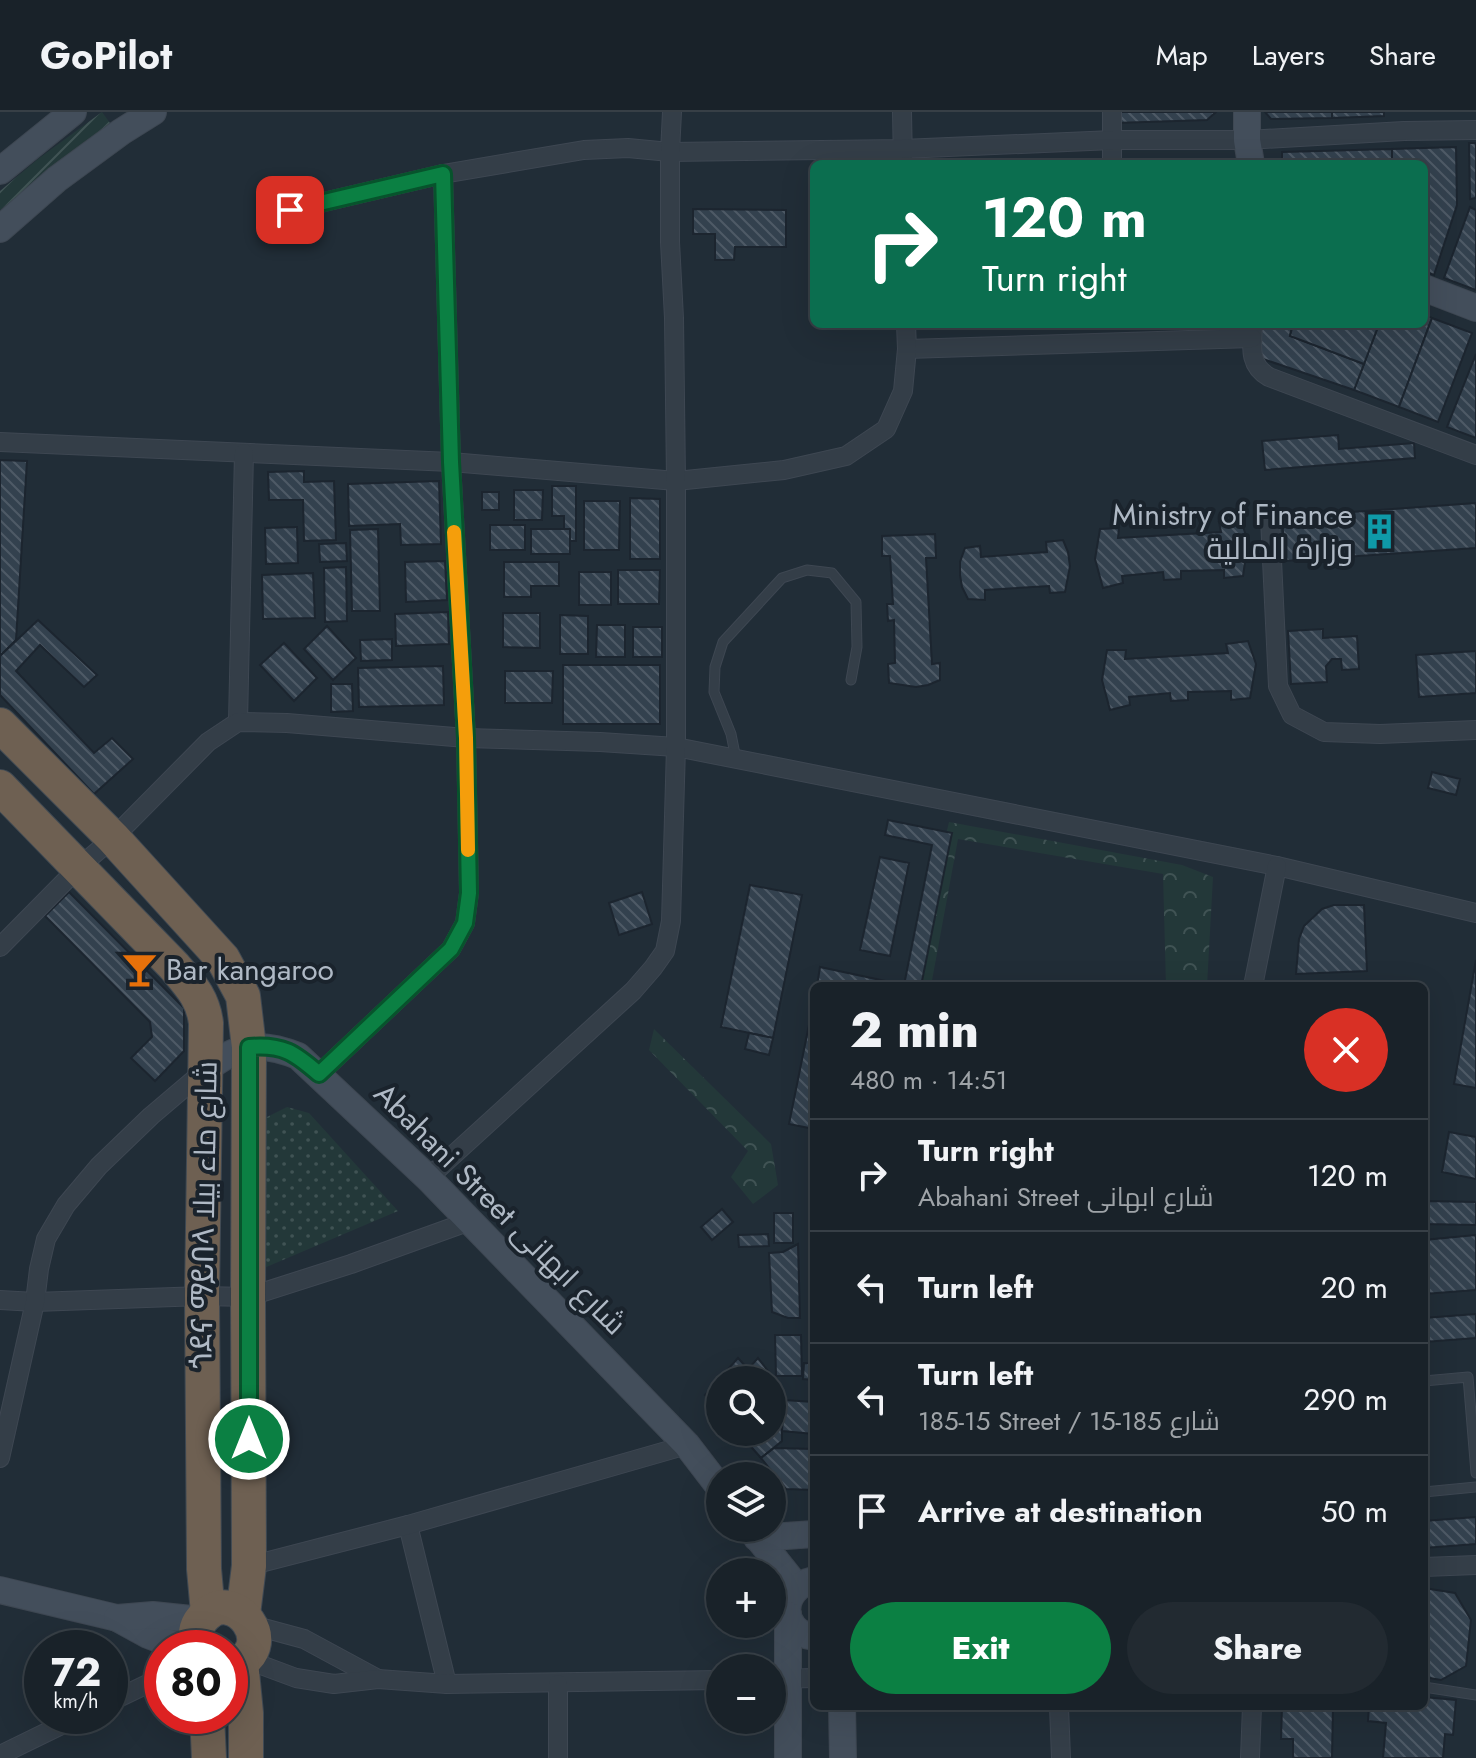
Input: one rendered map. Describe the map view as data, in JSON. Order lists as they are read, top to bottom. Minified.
{"streets":{"highway":["ጎደና ማይበላ شارع ماء بيلا"],"street":["Abahani Street شارع ابهانى"]},"crossings":[["Abahani Street شارع ابهانى","ጎደና ማይበላ شارع ماء بيلا"]],"places":{"building":["Ministry of Finance وزارة المالية"],"bar":["Bar kangaroo"]},"page":{"header":"GoPilot","nav":["Map","Layers","Share"],"turn":["120 m","Turn right"],"heading":["2 min","480 m · 14:51"],"list":[{"name":"Turn right","note":"Abahani Street شارع ابهانى","value":"120 m"},{"name":"Turn left","value":"20 m"},{"name":"Turn left","note":"185-15 Street / شارع 185-15","value":"290 m"},{"name":"Arrive at destination","value":"50 m"}],"map_buttons":["+","−"],"buttons":["Exit","Share"],"speed":"72 km/h","limit":"80"}}
